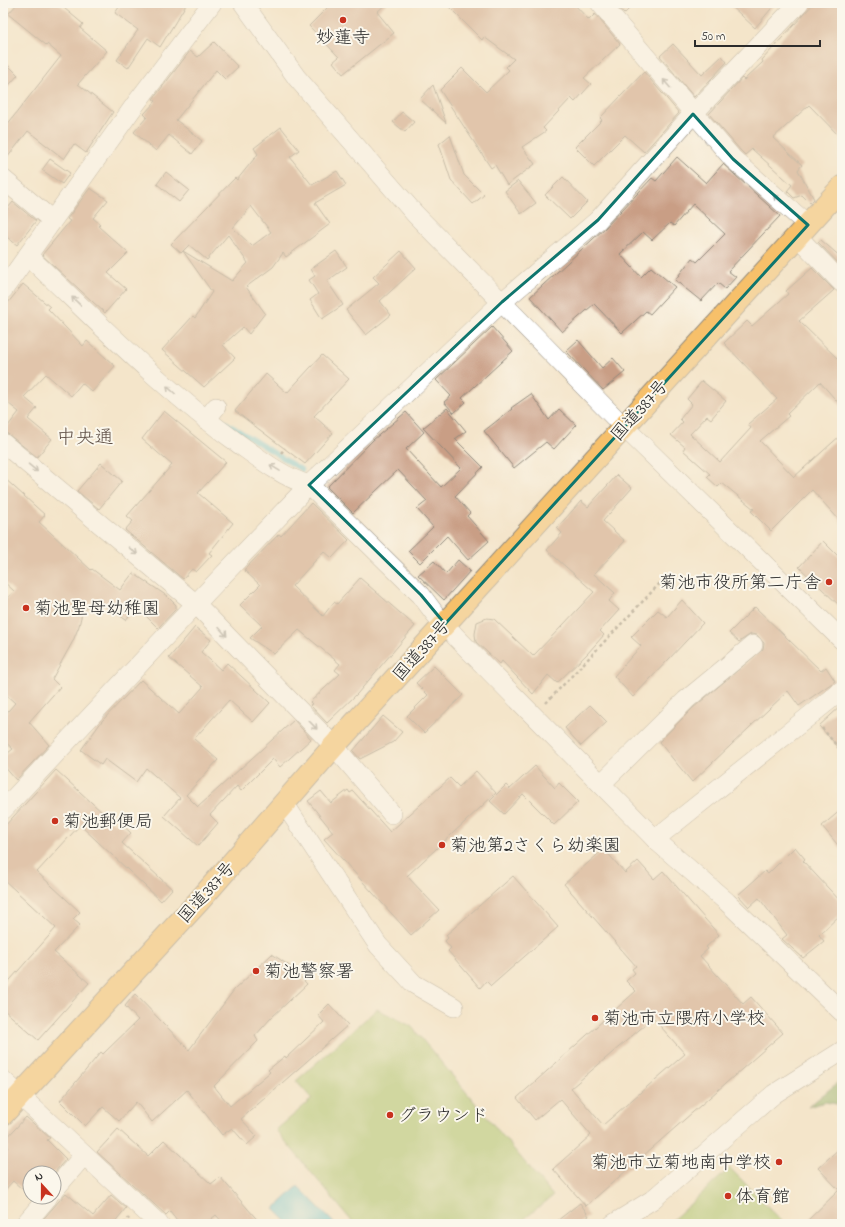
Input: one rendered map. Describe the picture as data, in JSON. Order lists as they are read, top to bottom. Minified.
{"streets":{"highway":["国道387号"]},"districts":["中央通"],"places":["妙蓮寺","菊池市役所第二庁舎","菊池聖母幼稚園","菊池郵便局","菊池第2さくら幼楽園","菊池警察署","菊池市立隈府小学校","グラウンド","菊池市立菊地南中学校","体育館"],"scale_bar":"50 m","north":"top"}
